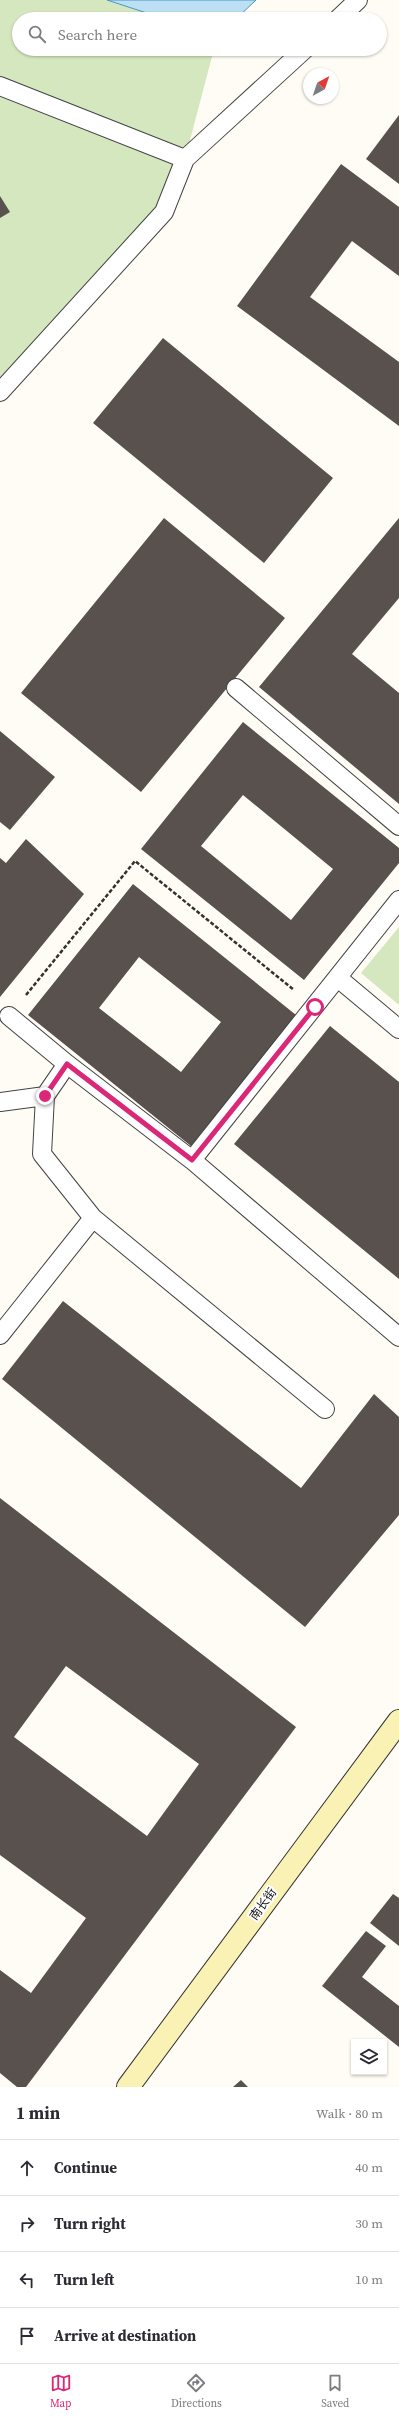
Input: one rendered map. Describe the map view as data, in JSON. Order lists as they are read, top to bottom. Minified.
{"streets":{"street":["南长街"]},"north":"top right","page":{"search":"Search here","heading":["1 min","Walk · 80 m"],"list":[["Continue","40 m"],["Turn right","30 m"],["Turn left","10 m"],"Arrive at destination"],"nav":["Map","Directions","Saved"]}}
